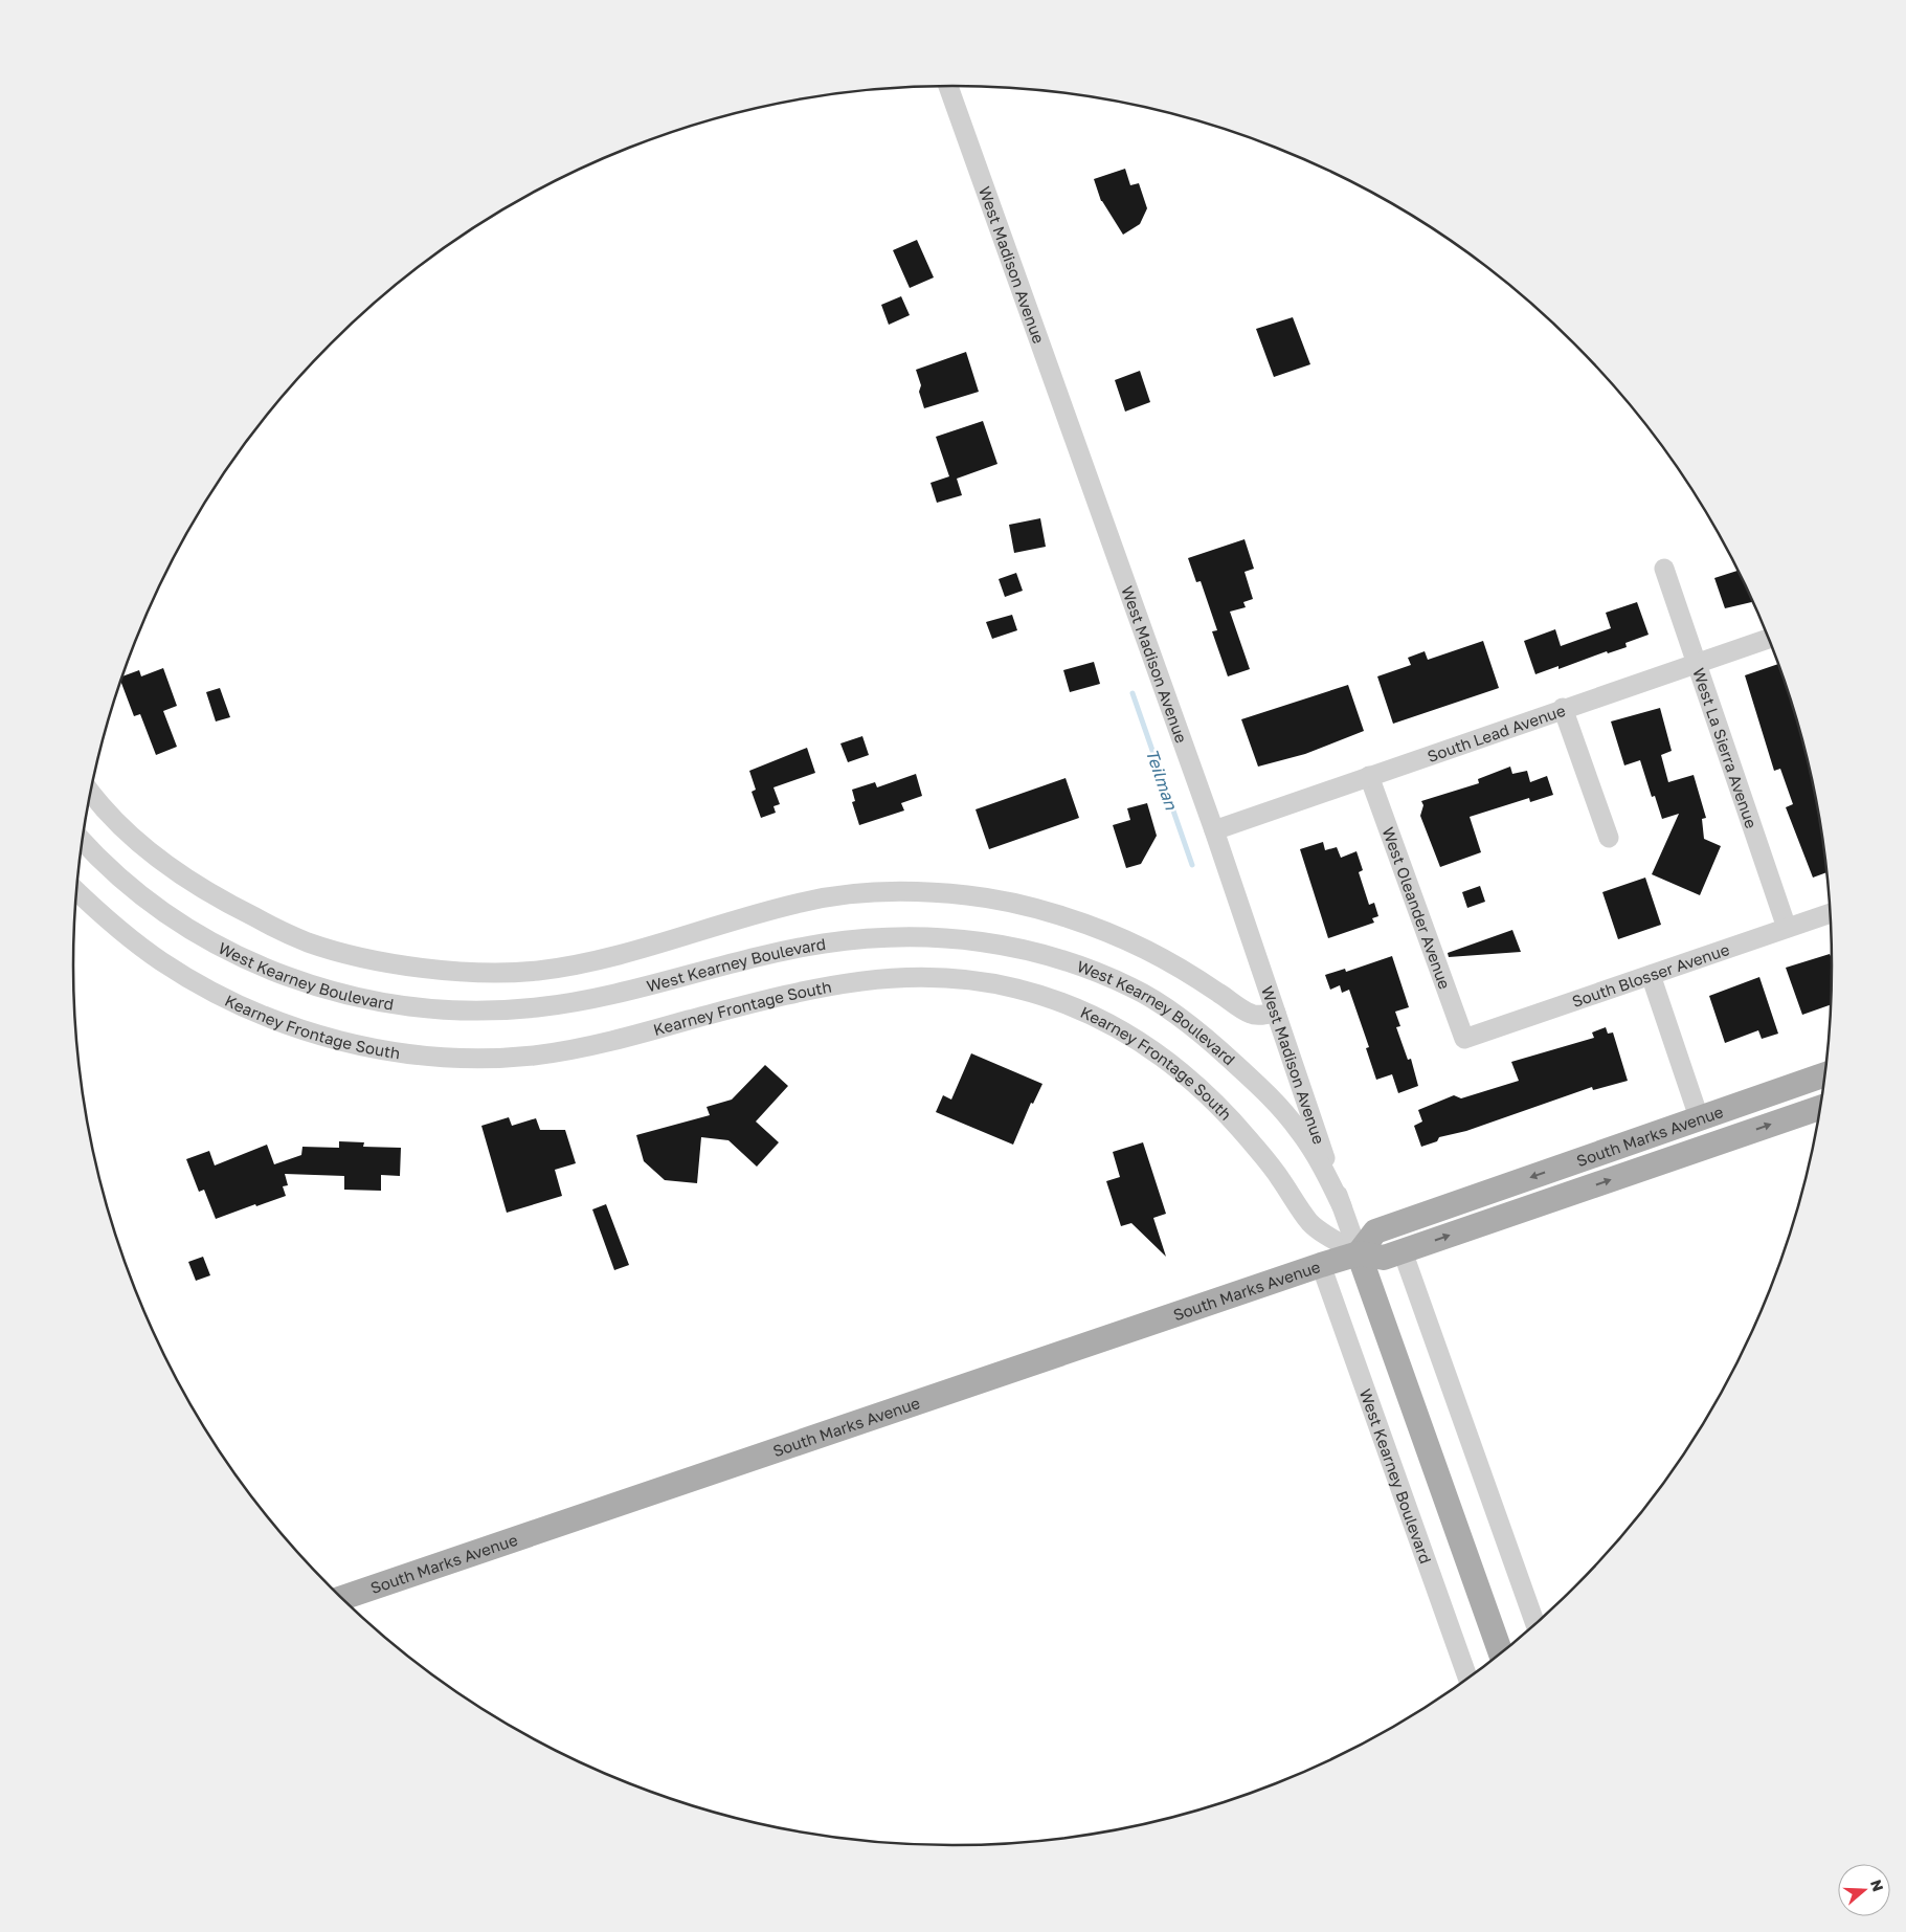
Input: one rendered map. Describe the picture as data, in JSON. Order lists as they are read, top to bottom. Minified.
{"streets":{"main road":["South Marks Avenue"],"street":["West Madison Avenue","South Lead Avenue","West La Sierra Avenue","West Oleander Avenue","West Kearney Boulevard","South Blosser Avenue","Kearney Frontage South"]},"crossings":[["West Madison Avenue","South Lead Avenue"],["West Madison Avenue","West Kearney Boulevard"],["West Madison Avenue","Kearney Frontage South"],["West Madison Avenue","South Marks Avenue"],["South Lead Avenue","West La Sierra Avenue"],["South Lead Avenue","West Oleander Avenue"],["West La Sierra Avenue","South Blosser Avenue"],["West Oleander Avenue","South Blosser Avenue"],["West Kearney Boulevard","South Marks Avenue"],["Kearney Frontage South","South Marks Avenue"]],"water":["Teilman"],"north":"right"}
